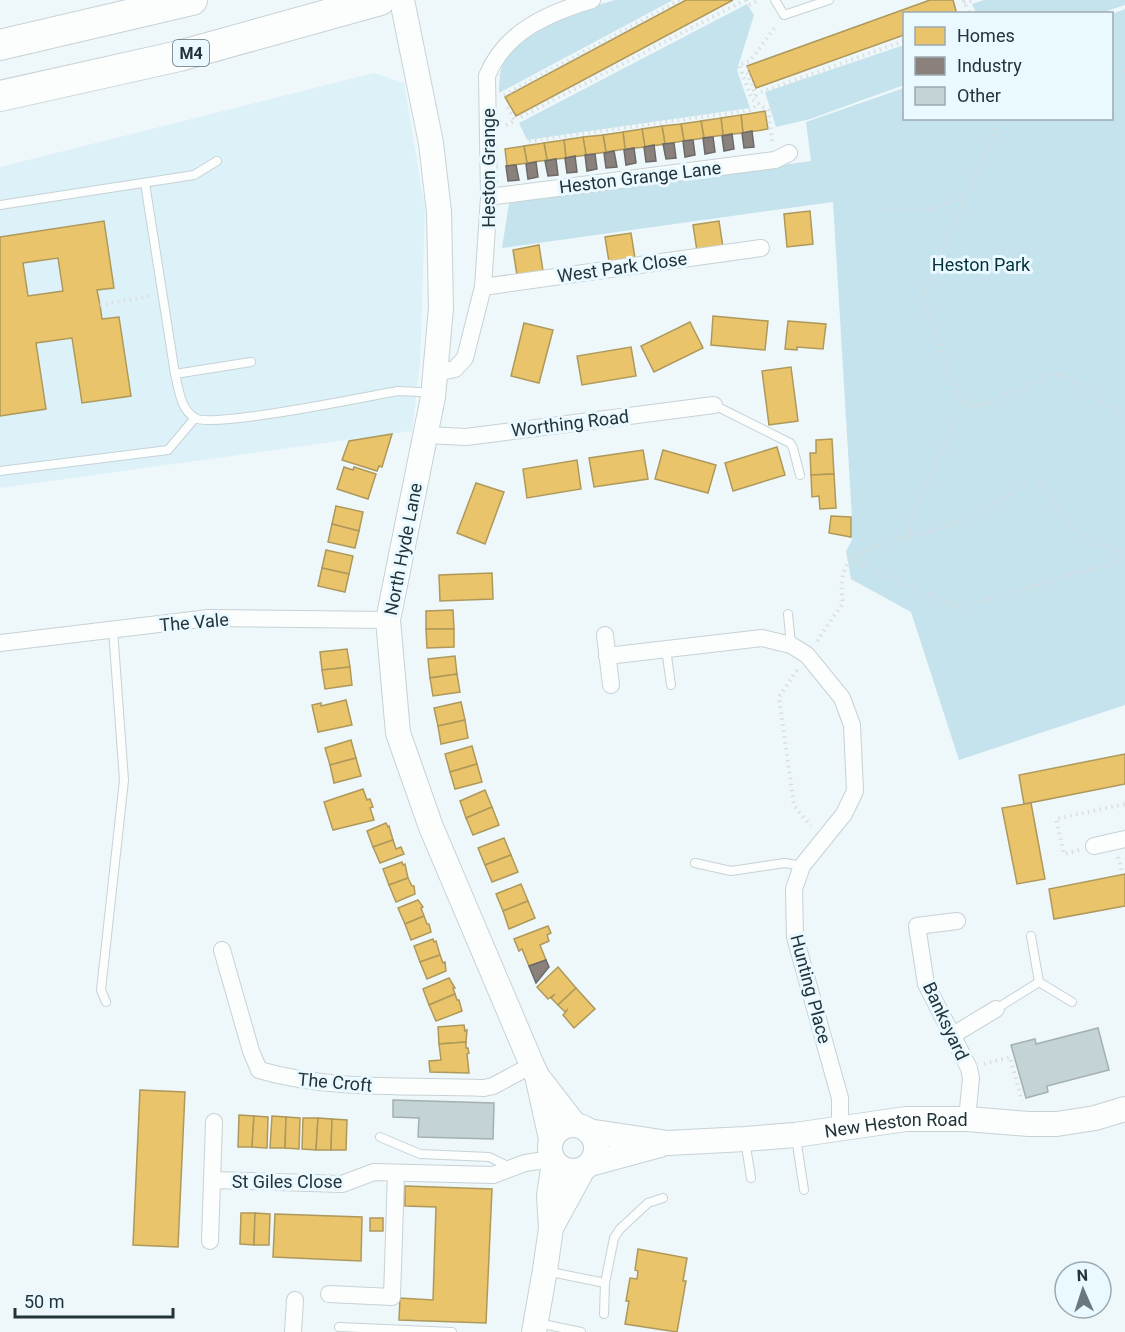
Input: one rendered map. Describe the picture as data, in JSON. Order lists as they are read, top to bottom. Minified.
{"streets":{"highway":["M4"],"street":["Heston Grange","Heston Grange Lane","West Park Close","Worthing Road","North Hyde Lane","The Vale","Hunting Place","Banksyard","The Croft","New Heston Road","St Giles Close"]},"crossings":[["Heston Grange","Heston Grange Lane"],["Heston Grange","West Park Close"],["Heston Grange","North Hyde Lane"],["Worthing Road","North Hyde Lane"],["North Hyde Lane","The Vale"],["North Hyde Lane","The Croft"],["North Hyde Lane","New Heston Road"],["North Hyde Lane","St Giles Close"],["Hunting Place","New Heston Road"],["Banksyard","New Heston Road"],["New Heston Road","St Giles Close"]],"parks":["Heston Park"],"legend":["Homes","Industry","Other"],"scale_bar":"50 m","north":"top"}
